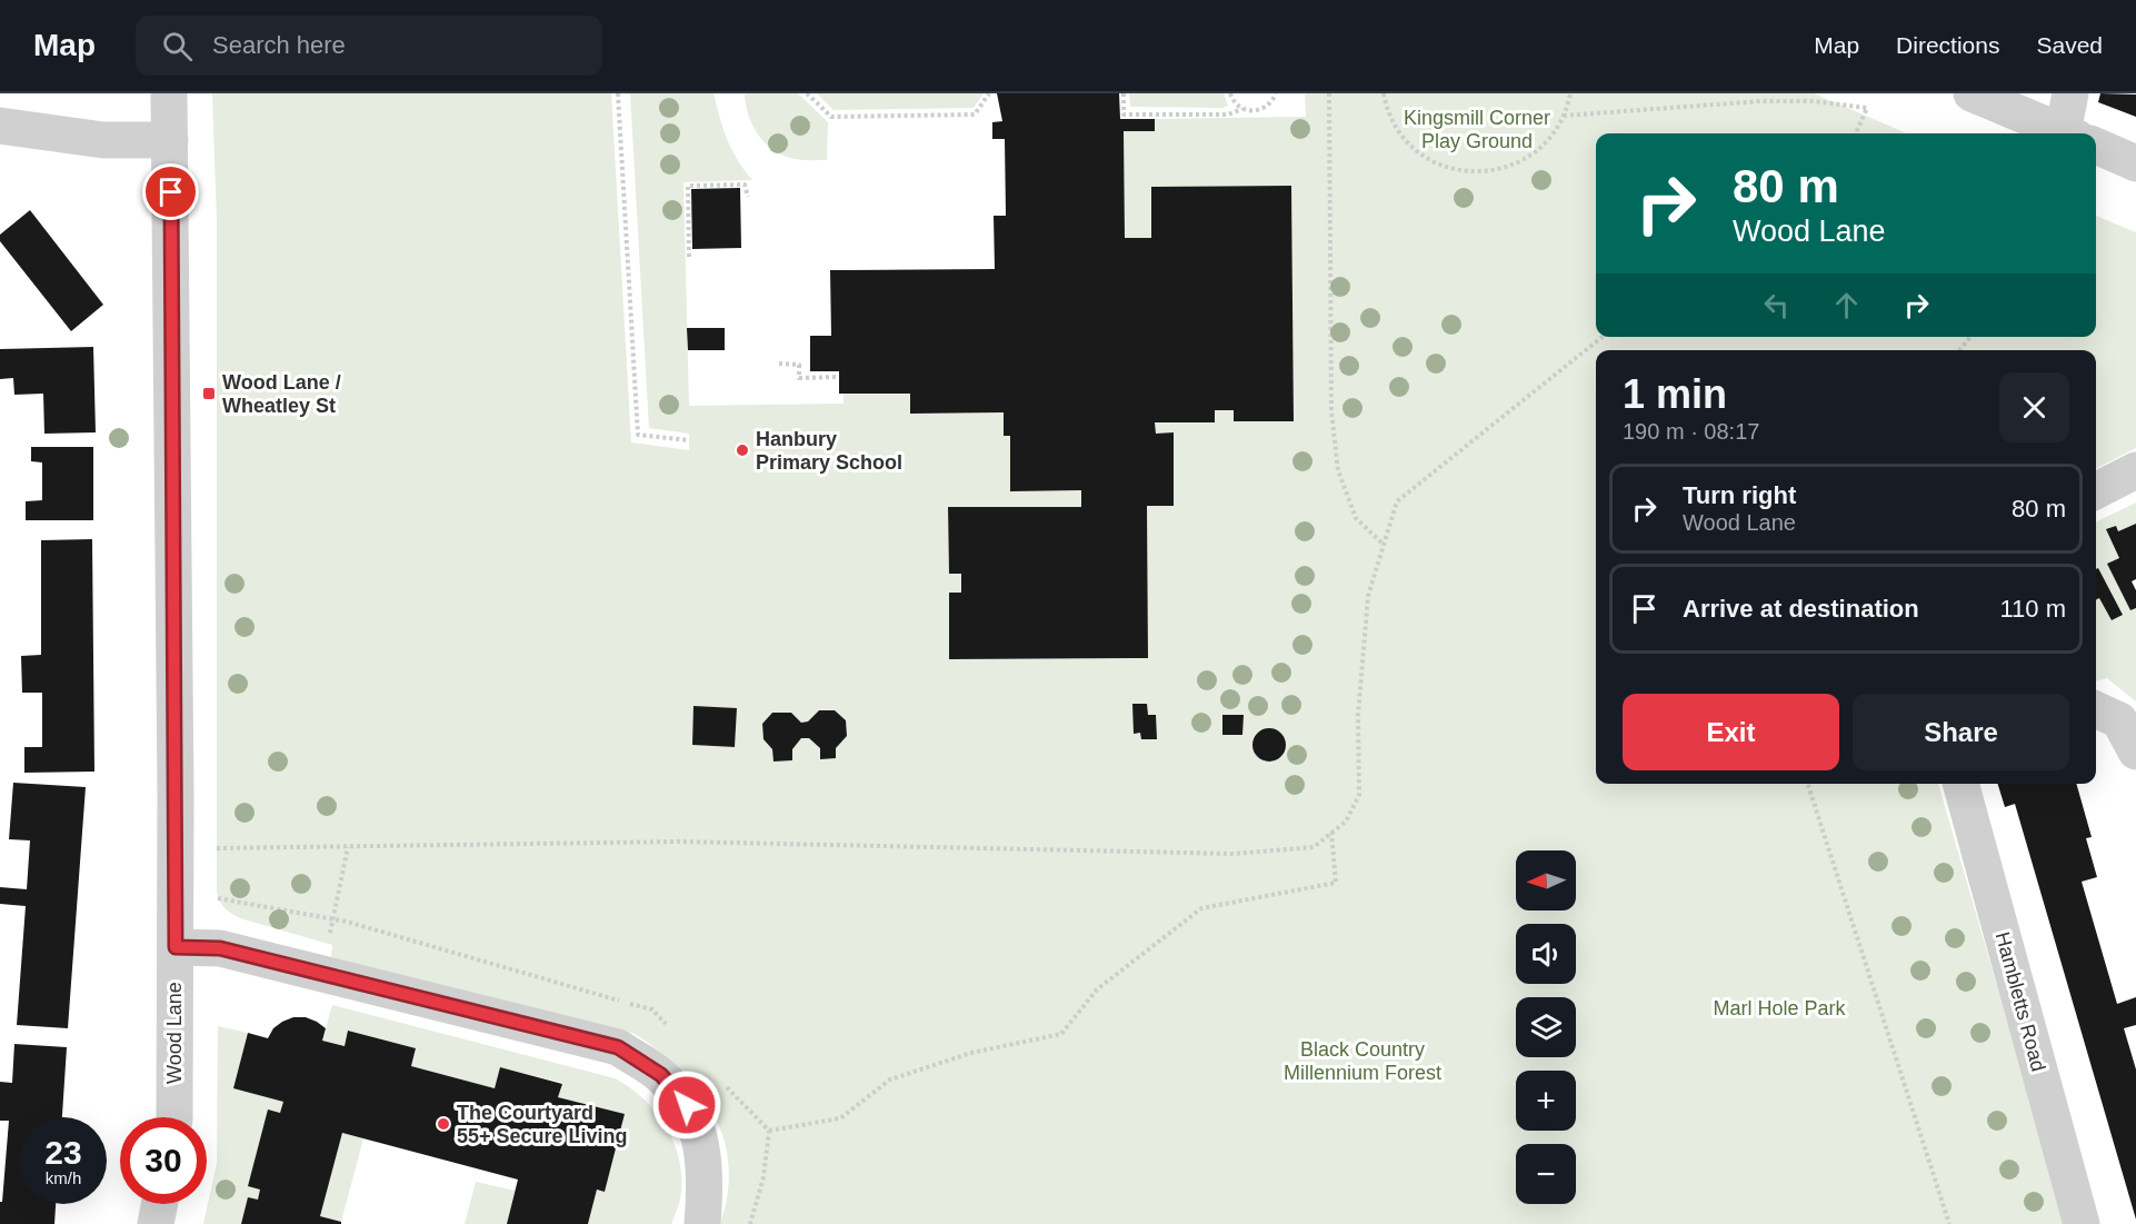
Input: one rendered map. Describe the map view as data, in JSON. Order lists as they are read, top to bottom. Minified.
{"streets":{"street":["Hambletts Road","Wood Lane"]},"parks":["Kingsmill Corner Play Ground","Marl Hole Park","Black Country Millennium Forest"],"places":{"transit":["Wood Lane / Wheatley St"],"other":["Hanbury Primary School","The Courtyard 55+ Secure Living"]},"north":"left","page":{"header":"Map","search":"Search here","nav":["Map","Directions","Saved"],"turn":["80 m","Wood Lane"],"heading":["1 min","190 m · 08:17"],"list":[{"name":"Turn right","note":"Wood Lane","value":"80 m"},{"name":"Arrive at destination","value":"110 m"}],"buttons":["Exit","Share"],"map_buttons":["+","−"],"speed":"23 km/h","limit":"30"}}
